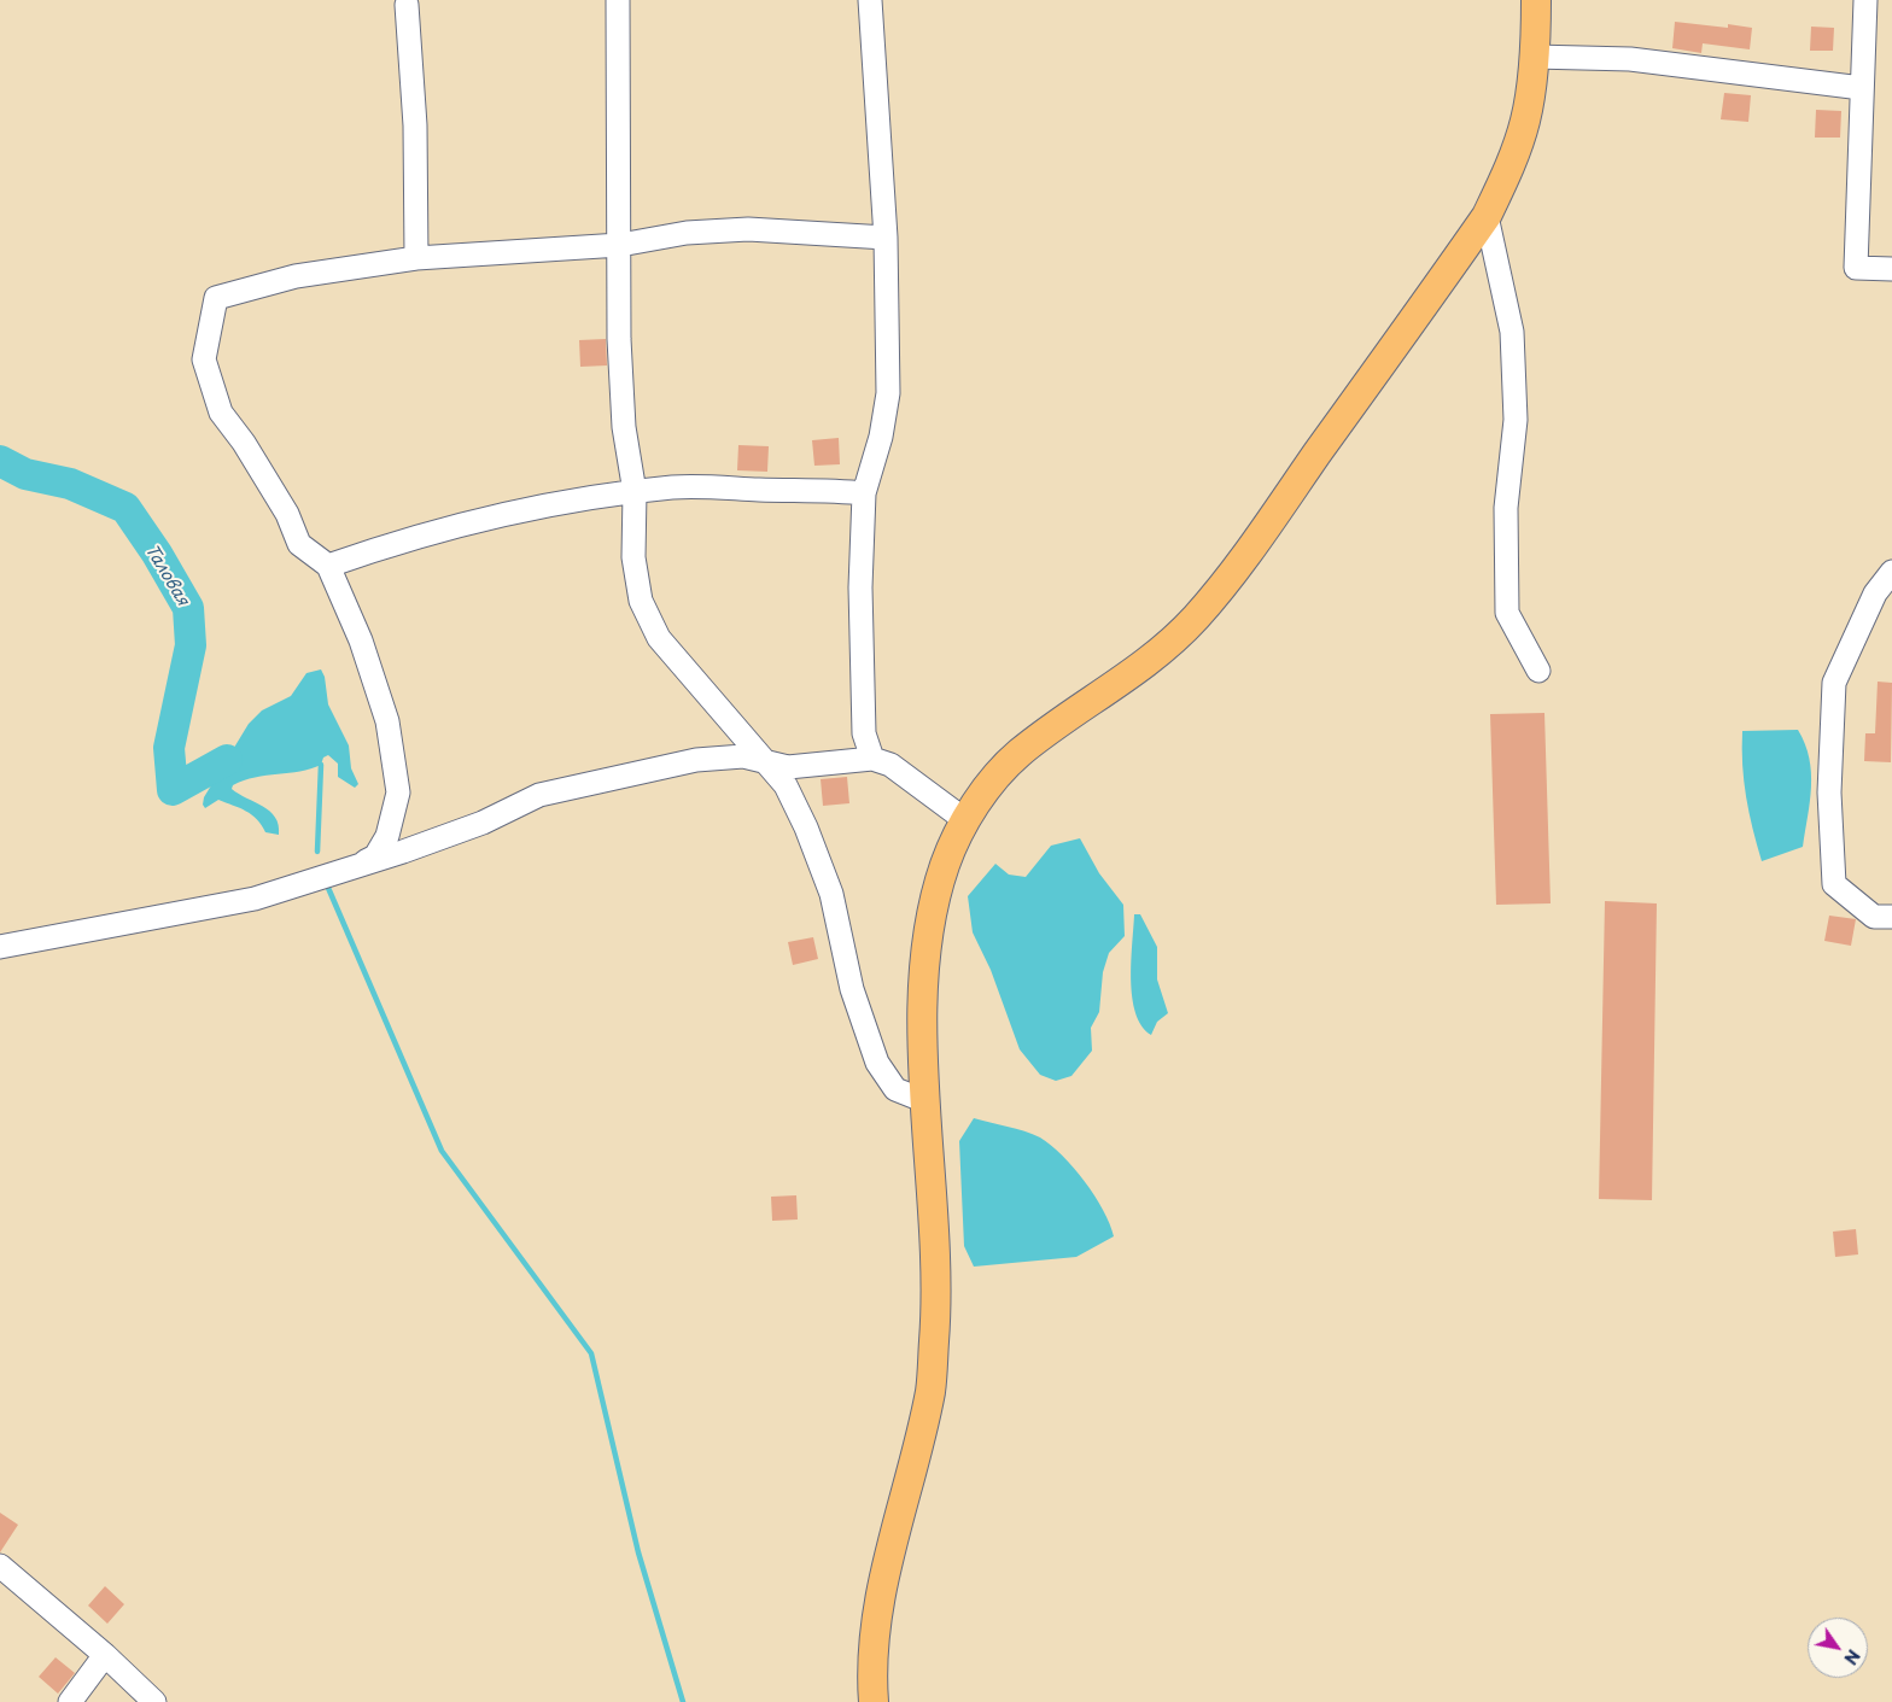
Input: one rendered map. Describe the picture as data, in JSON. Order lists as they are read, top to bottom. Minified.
{"water":["Таловая"],"north":"bottom right"}
